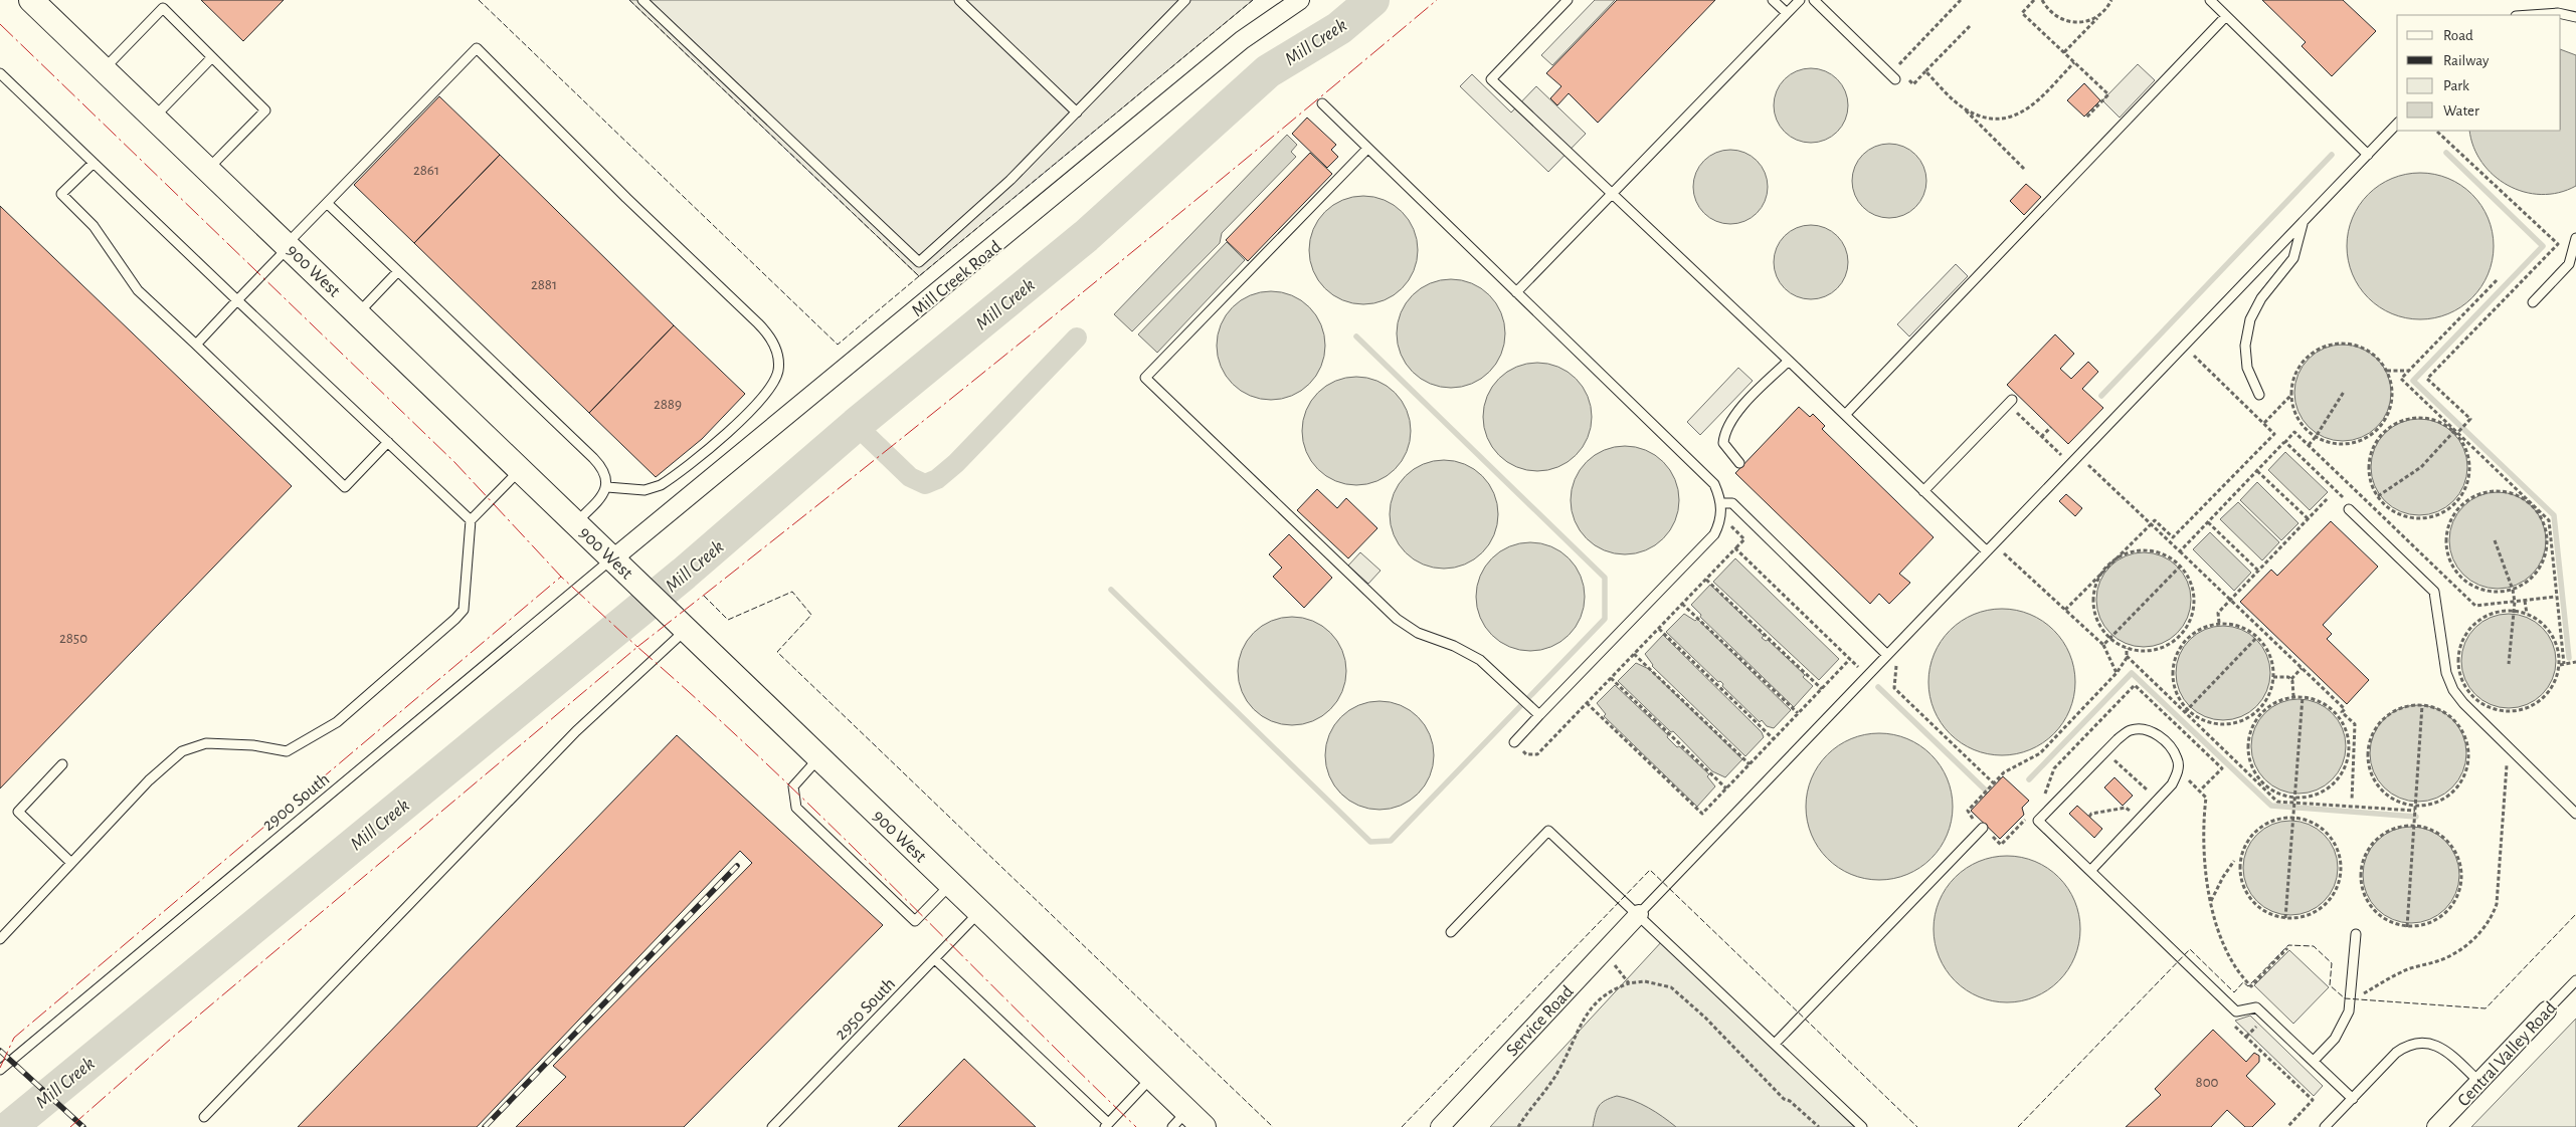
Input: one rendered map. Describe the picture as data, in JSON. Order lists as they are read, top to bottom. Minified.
{"streets":{"main road":["900 West"],"street":["Mill Creek Road","Service Road","Central Valley Road"],"lane":["2900 South","2950 South"]},"crossings":[["900 West","Mill Creek Road"],["900 West","2900 South"],["900 West","2950 South"],["Mill Creek Road","2900 South"]],"water":["Mill Creek"],"house_numbers":["2861","2881","2889","2850","800"],"legend":["Road","Railway","Park","Water"]}
